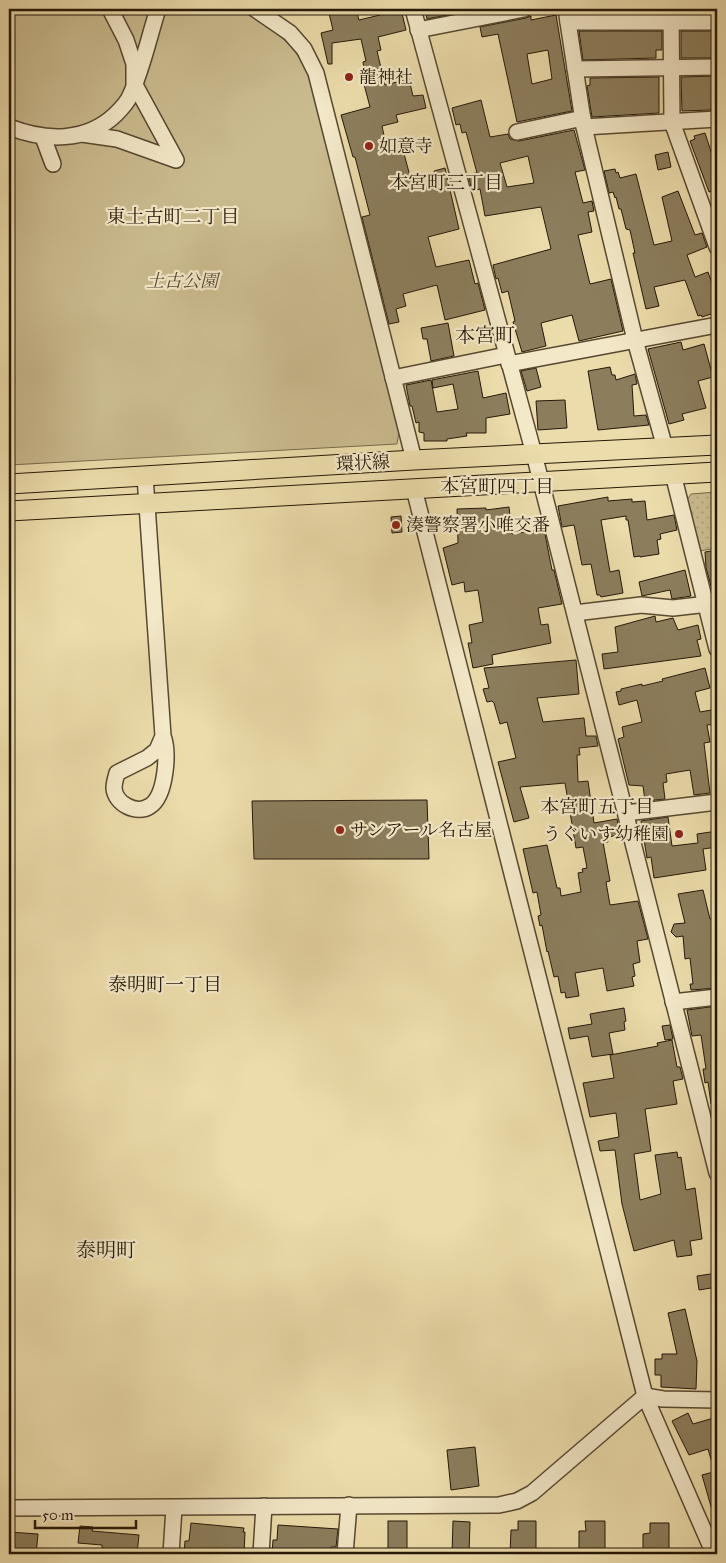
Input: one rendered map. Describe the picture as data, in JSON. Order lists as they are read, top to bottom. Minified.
{"streets":{"main road":["環状線"]},"districts":["本宮町三丁目","東土古町二丁目","本宮町","本宮町四丁目","本宮町五丁目","泰明町一丁目","泰明町"],"parks":["土古公園"],"places":["龍神社","如意寺","湊警察署小唯交番","サンアール名古屋","うぐいす幼稚園"],"scale_bar":"50 m"}
